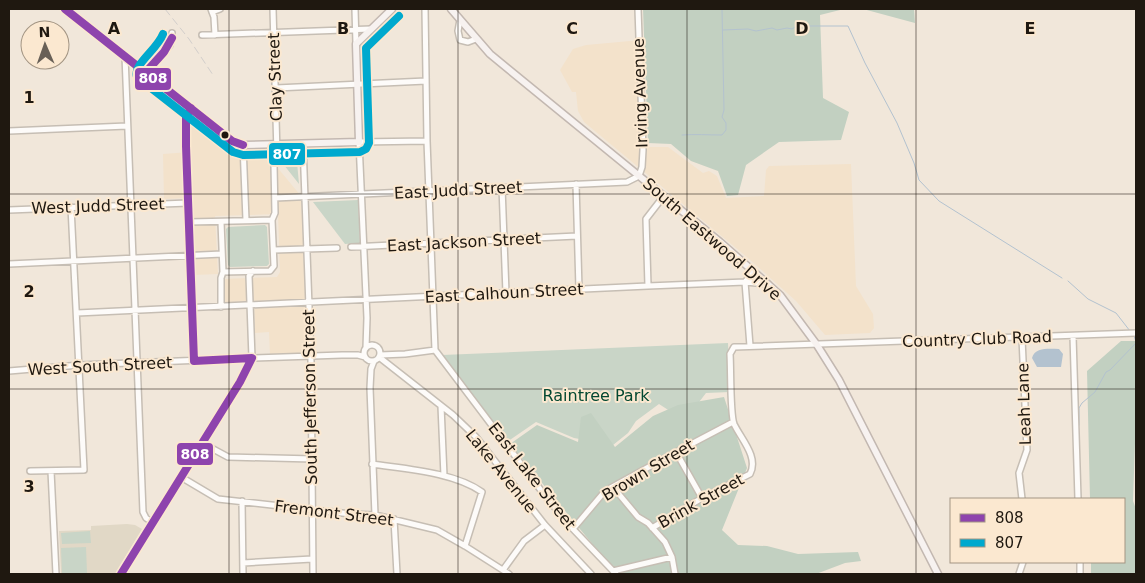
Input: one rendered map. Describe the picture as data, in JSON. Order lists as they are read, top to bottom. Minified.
{"streets":{"main road":["South Eastwood Drive"],"street":["Clay Street","Irving Avenue","East Judd Street","West Judd Street","East Jackson Street","East Calhoun Street","Country Club Road","West South Street","South Jefferson Street","Leah Lane","Brown Street","Lake Avenue","East Lake Street","Brink Street","Fremont Street"]},"crossings":[["Clay Street","East Judd Street"],["Irving Avenue","East Judd Street"],["Irving Avenue","South Eastwood Drive"],["East Judd Street","South Eastwood Drive"],["East Judd Street","South Jefferson Street"],["South Eastwood Drive","East Calhoun Street"],["South Eastwood Drive","Country Club Road"],["East Calhoun Street","South Jefferson Street"],["Country Club Road","Leah Lane"],["West South Street","South Jefferson Street"],["South Jefferson Street","Fremont Street"],["Brown Street","East Lake Street"],["Brown Street","Brink Street"]],"parks":["Raintree Park"],"lines":["transit line 808","transit line 807"],"legend":["808","807"],"north":"top","grid":{"columns":["A","B","C","D","E"],"rows":["1","2","3"]}}
